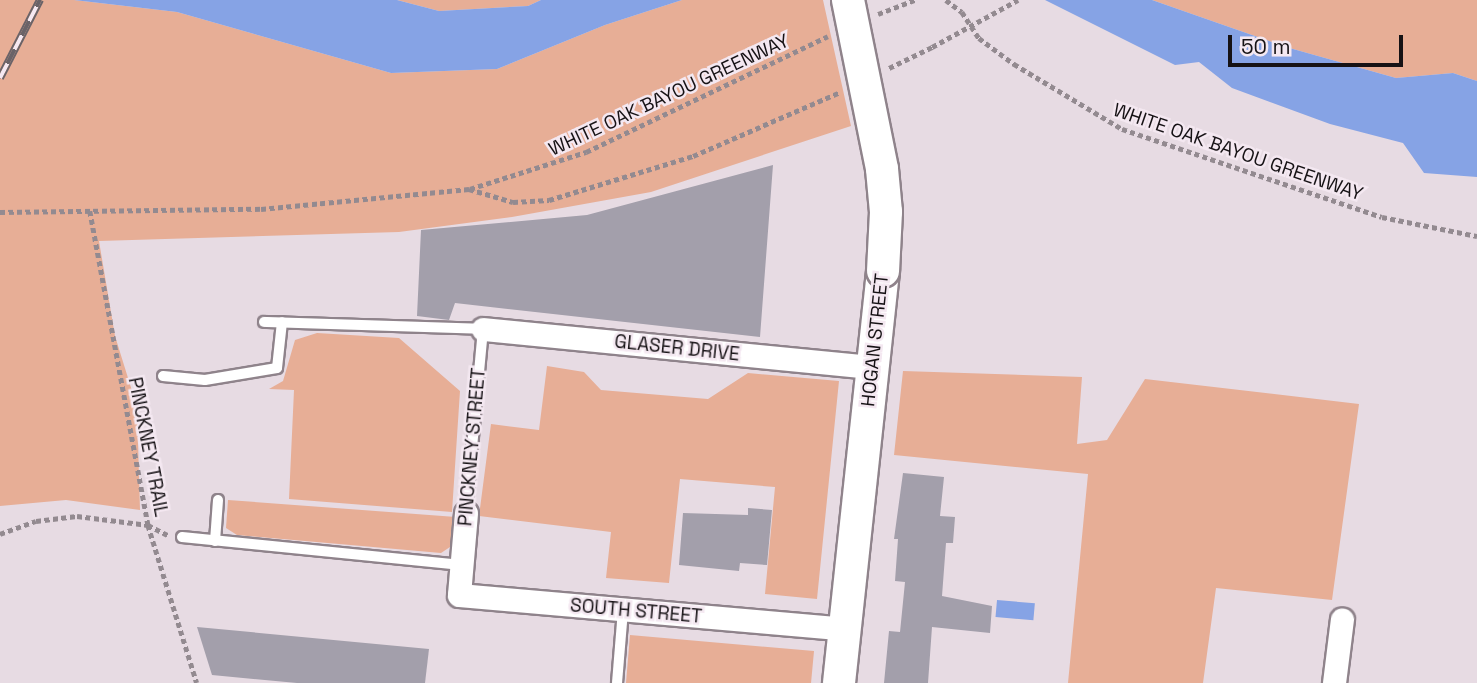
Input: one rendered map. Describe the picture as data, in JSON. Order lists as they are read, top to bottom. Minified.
{"streets":{"main road":["HOGAN STREET"],"street":["GLASER DRIVE","PINCKNEY STREET","SOUTH STREET"],"path":["WHITE OAK BAYOU GREENWAY","PINCKNEY TRAIL"]},"crossings":[["HOGAN STREET","GLASER DRIVE"],["HOGAN STREET","SOUTH STREET"],["GLASER DRIVE","PINCKNEY STREET"],["PINCKNEY STREET","SOUTH STREET"]],"scale_bar":"50 m"}
